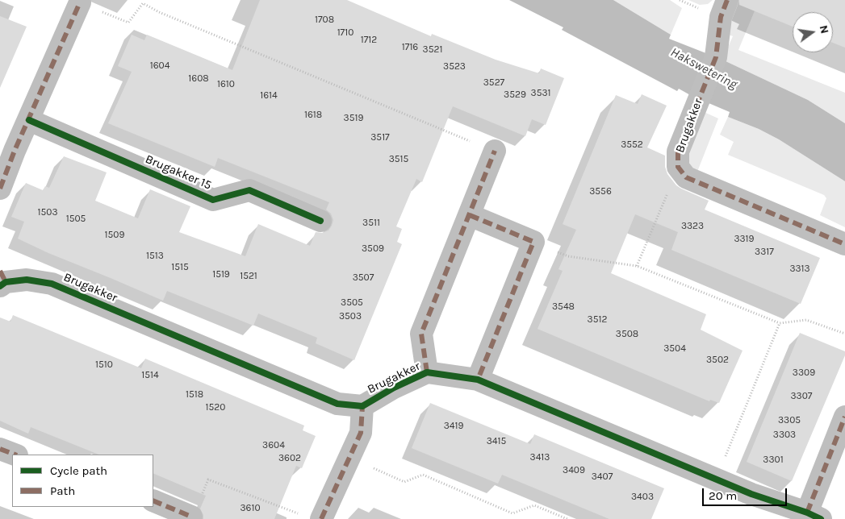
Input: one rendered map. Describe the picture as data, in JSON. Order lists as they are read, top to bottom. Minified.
{"streets":{"street":["Brugakker","Brugakker 15"]},"water":["Hakswetering"],"house_numbers":["1708","1710","1712","1716","3521","1604","3523","1608","3527","1610","3531","3529","1614","1618","3519","3517","3552","3515","3556","1503","1505","3511","3323","1509","3319","3509","3317","1513","1515","3313","1519","1521","3507","3505","3548","3503","3512","3508","3504","3502","1510","3309","1514","1518","3307","1520","3305","3419","3303","3415","3604","3413","3602","3301","3409","3407","3403","3610"],"legend":["Cycle path","Path"],"scale_bar":"20 m","north":"right"}
